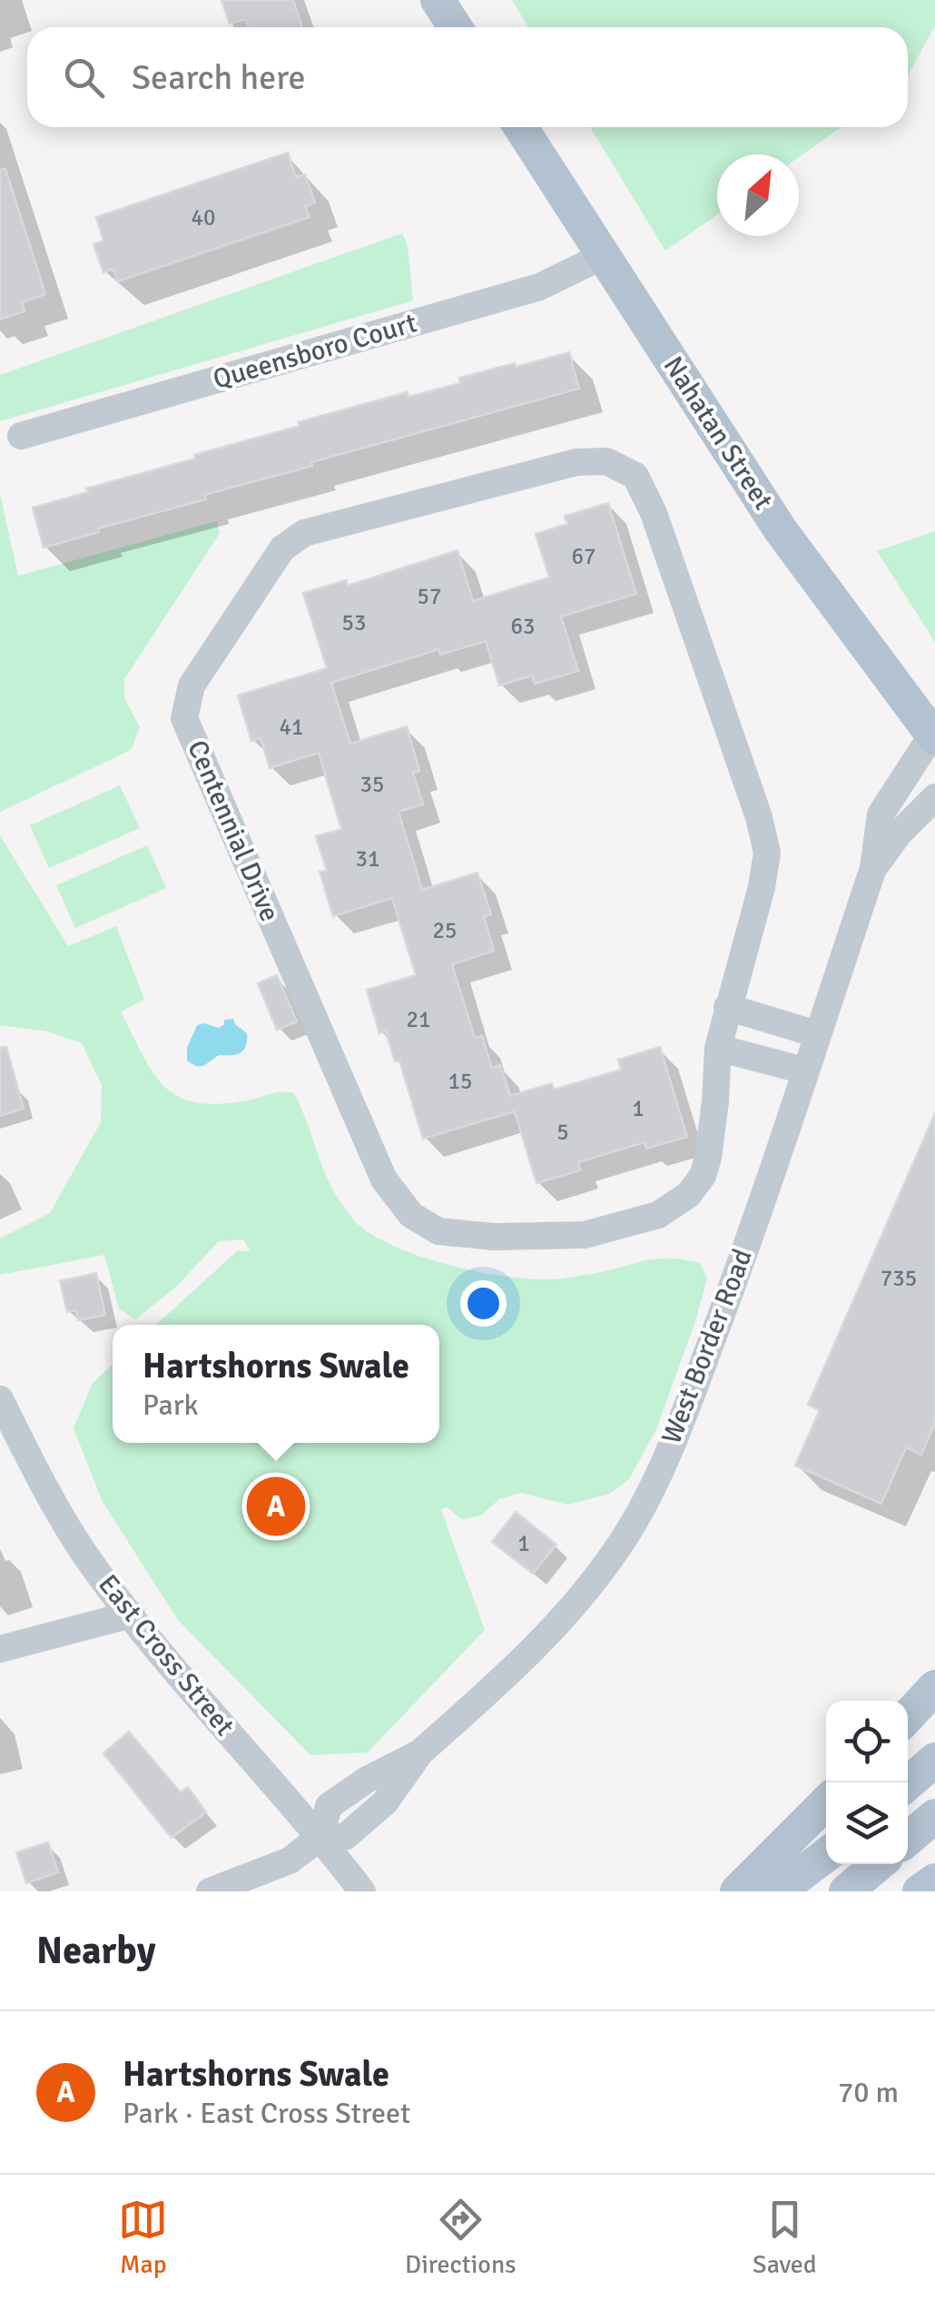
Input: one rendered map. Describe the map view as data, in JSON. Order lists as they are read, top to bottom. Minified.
{"streets":{"main road":["Nahatan Street"],"street":["Queensboro Court","Centennial Drive","West Border Road","East Cross Street"]},"crossings":[["Queensboro Court","Nahatan Street"],["West Border Road","East Cross Street"]],"house_numbers":["40","67","57","53","63","41","35","31","25","21","15","1","5","735","1"],"north":"top right","page":{"search":"Search here","popup":["Hartshorns Swale","Park"],"pins":"A","heading":"Nearby","list":[{"mark":"A","name":"Hartshorns Swale","note":"Park · East Cross Street","value":"70 m"}],"nav":["Map","Directions","Saved"]}}
